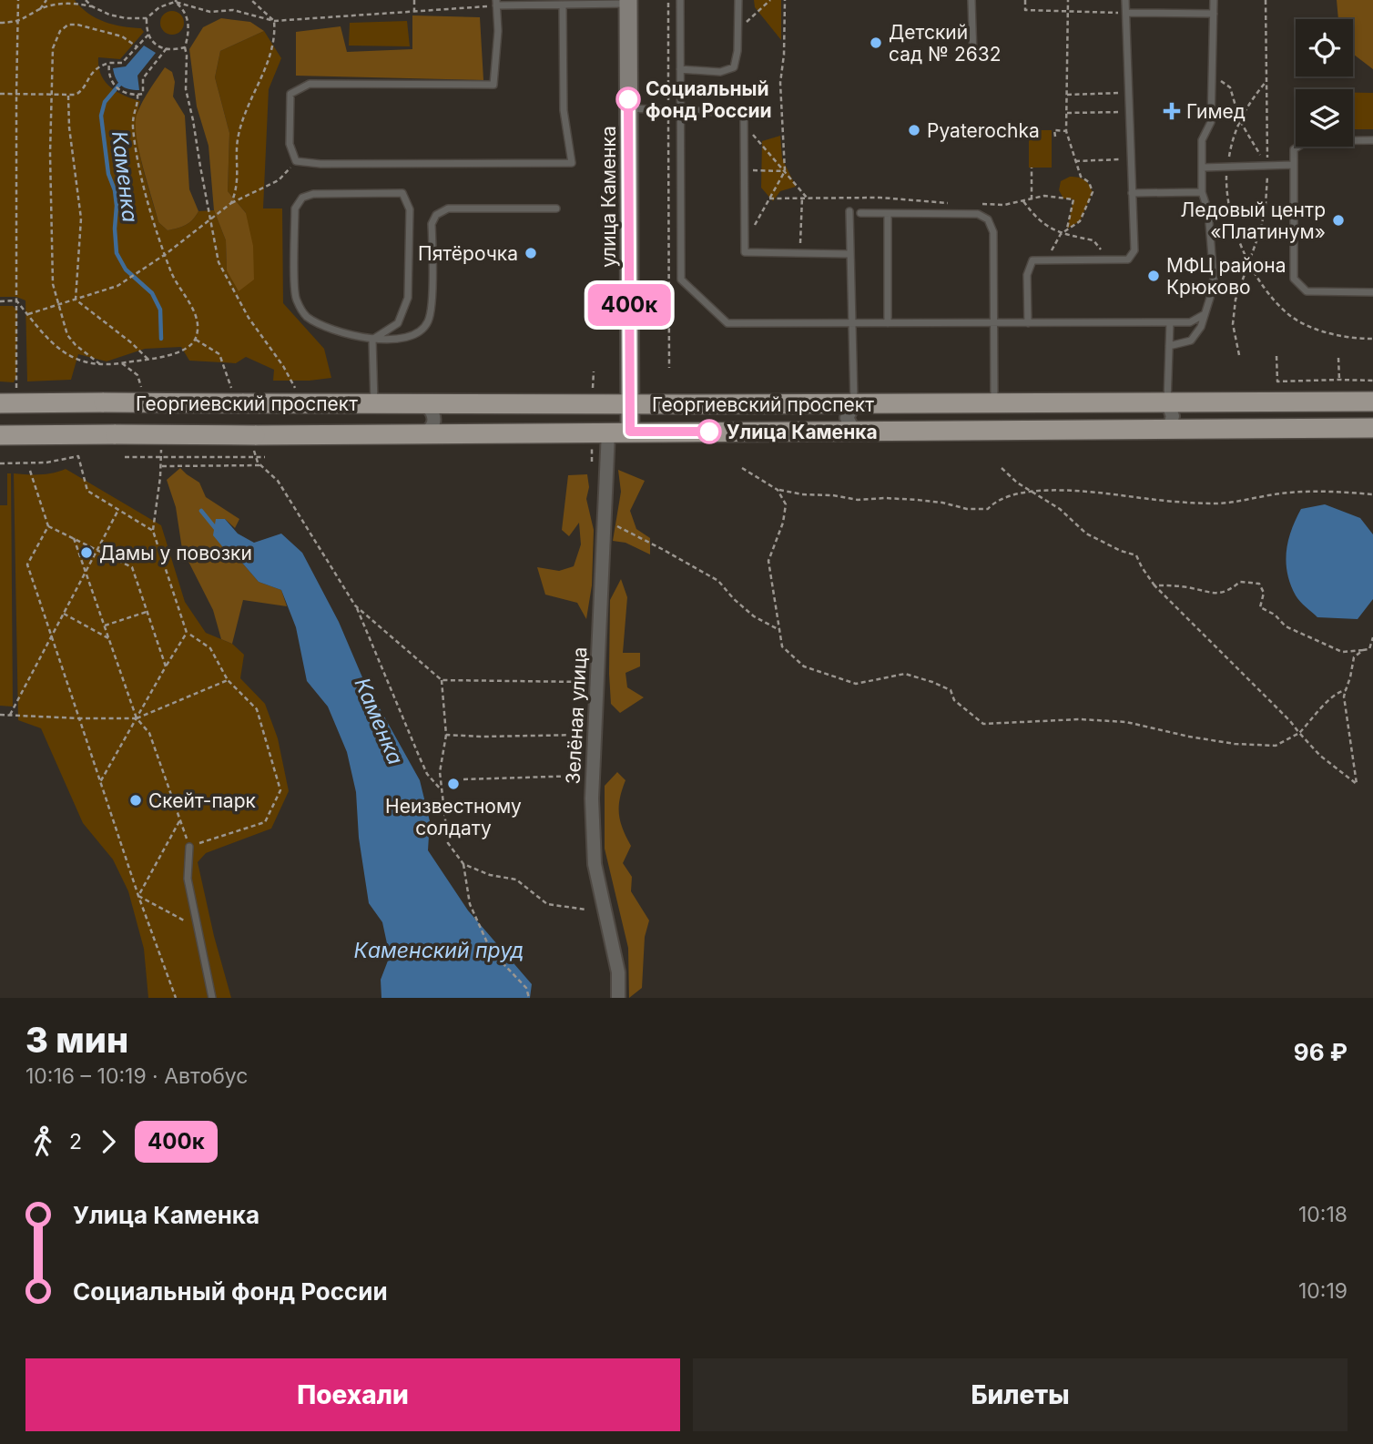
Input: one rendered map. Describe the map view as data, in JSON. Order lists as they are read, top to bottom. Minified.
{"streets":{"main road":["улица Каменка","Георгиевский проспект"],"street":["Зелёная улица"]},"crossings":[["улица Каменка","Георгиевский проспект"],["Георгиевский проспект","Зелёная улица"]],"water":["Каменка","Каменский пруд"],"places":{"other":["Детский сад № 2632","Социальный фонд России","Pyaterochka","Ледовый центр «Платинум»","Пятёрочка","МФЦ района Крюково","Улица Каменка","Дамы у повозки","Неизвестному солдату","Скейт-парк"],"health":["Гимед"]},"lines":["bus line 400к"],"page":{"on_map":"400к","heading":["3 мин","10:16 – 10:19 · Автобус","96 ₽"],"legs":["2","400к"],"list":[{"name":"Улица Каменка","value":"10:18"},{"name":"Социальный фонд России","value":"10:19"}],"buttons":["Поехали","Билеты"]}}
